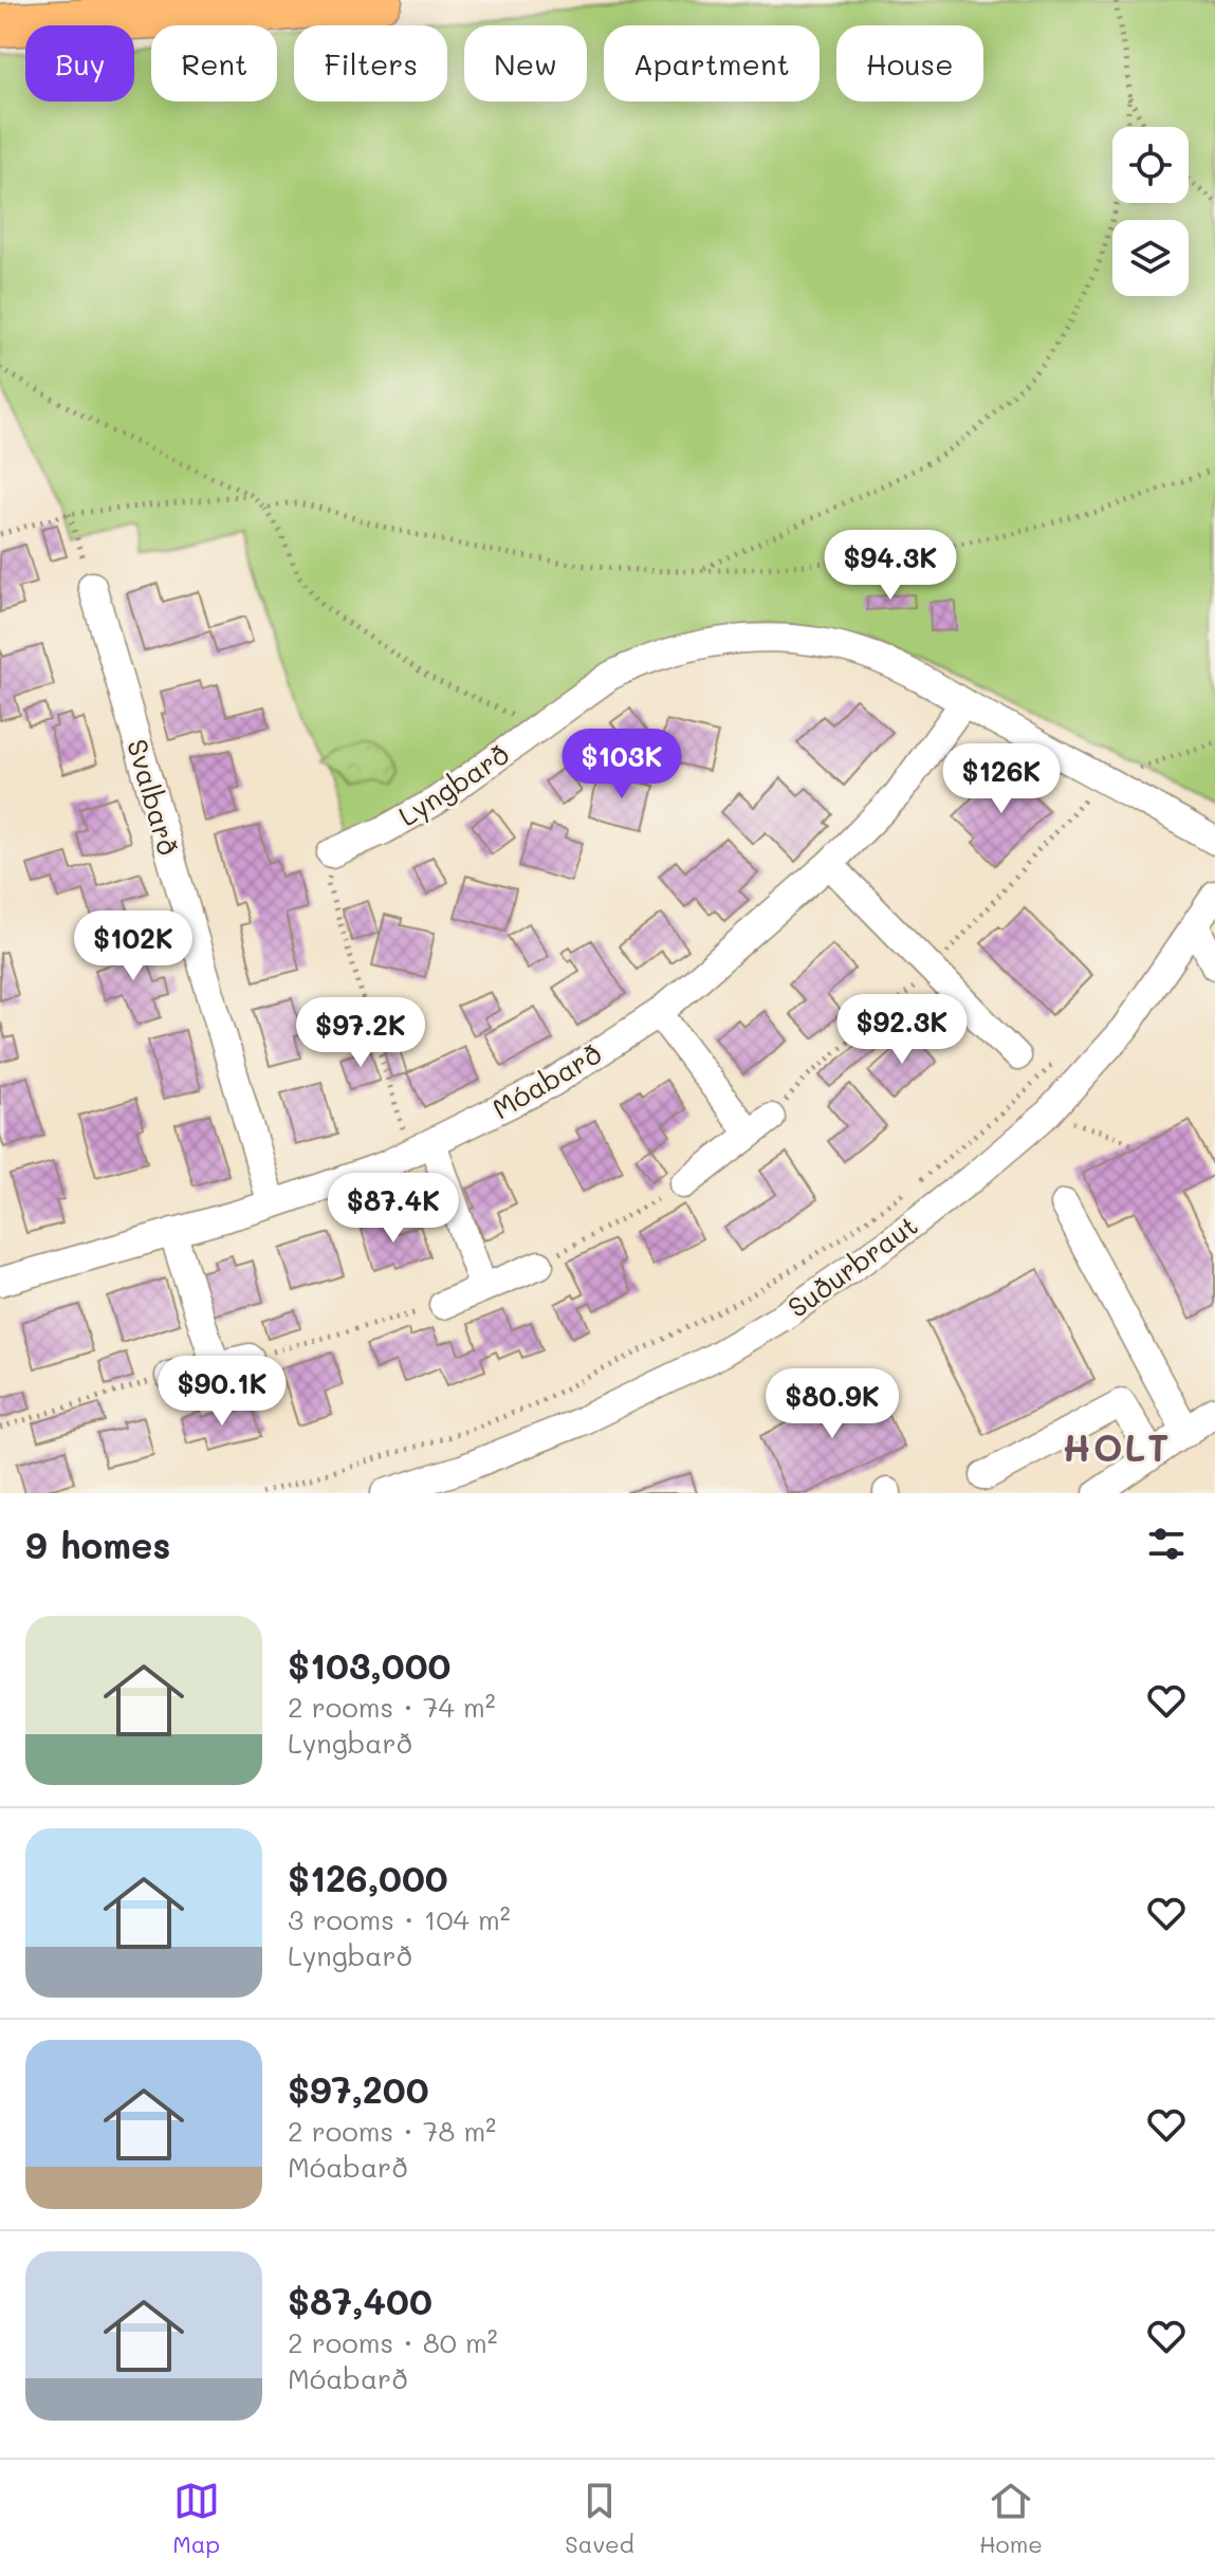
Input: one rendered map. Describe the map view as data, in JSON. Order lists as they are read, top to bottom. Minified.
{"streets":{"street":["Lyngbarð","Svalbarð","Móabarð","Suðurbraut"]},"crossings":[["Lyngbarð","Móabarð"],["Svalbarð","Móabarð"]],"districts":["HOLT"],"page":{"chip":["Buy","Rent","Filters","New","Apartment","House"],"price":["$94.3K","$103K","$126K","$102K","$92.3K","$97.2K","$87.4K","$90.1K","$80.9K"],"heading":"9 homes","list":[{"name":"$103,000","note":"2 rooms · 74 m² · Lyngbarð"},{"name":"$126,000","note":"3 rooms · 104 m² · Lyngbarð"},{"name":"$97,200","note":"2 rooms · 78 m² · Móabarð"},{"name":"$87,400","note":"2 rooms · 80 m² · Móabarð"}],"tabs":["Map","Saved","Home"]}}
